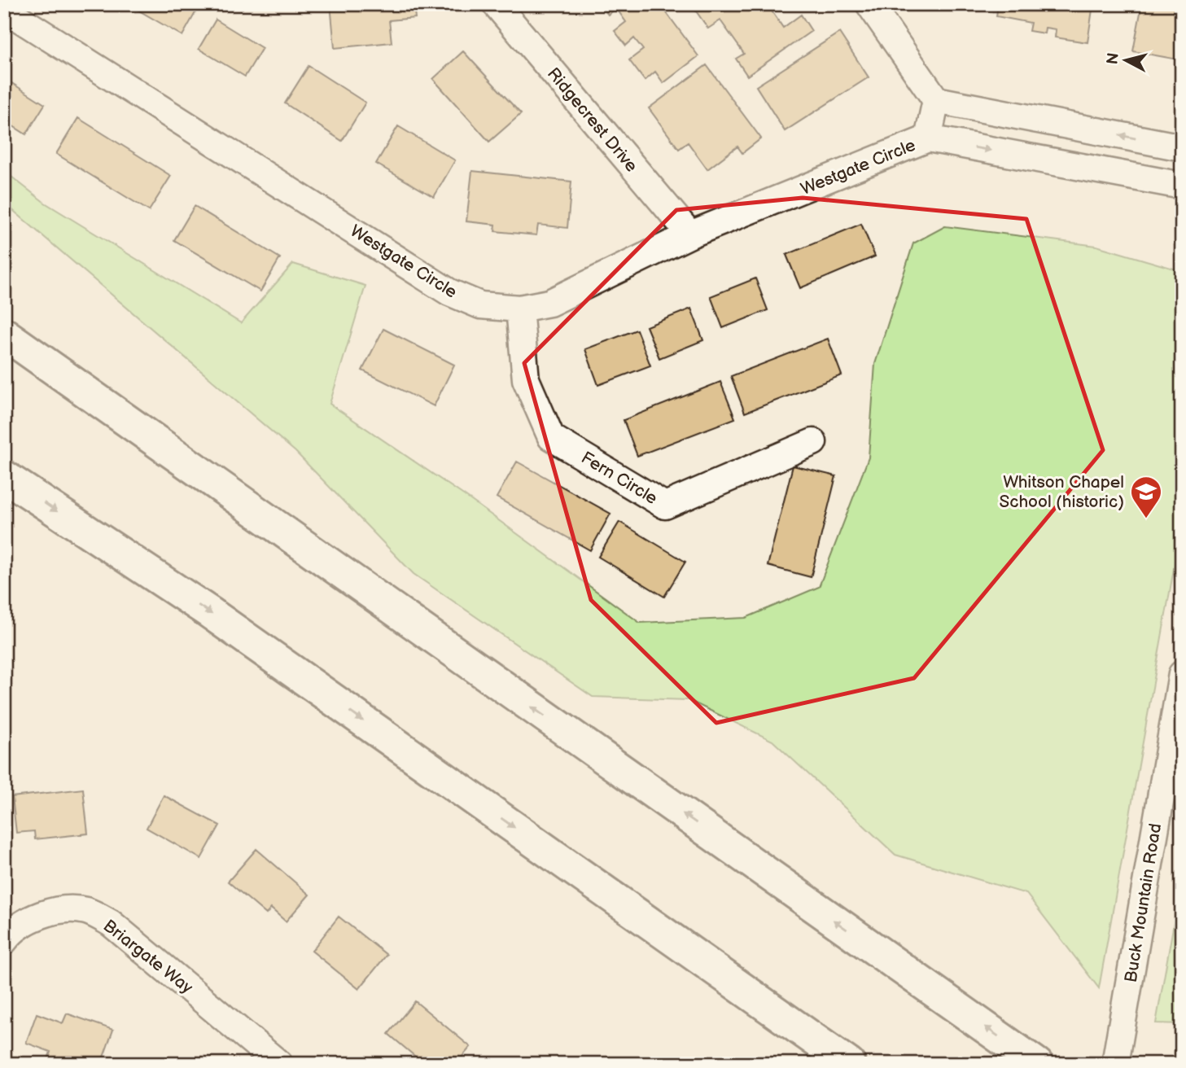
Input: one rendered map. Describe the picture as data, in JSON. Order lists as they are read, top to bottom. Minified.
{"streets":{"street":["Ridgecrest Drive","Westgate Circle","Fern Circle","Buck Mountain Road","Briargate Way"]},"crossings":[["Ridgecrest Drive","Westgate Circle"],["Westgate Circle","Fern Circle"]],"places":{"school or university":["Whitson Chapel School (historic)"]},"north":"left"}
